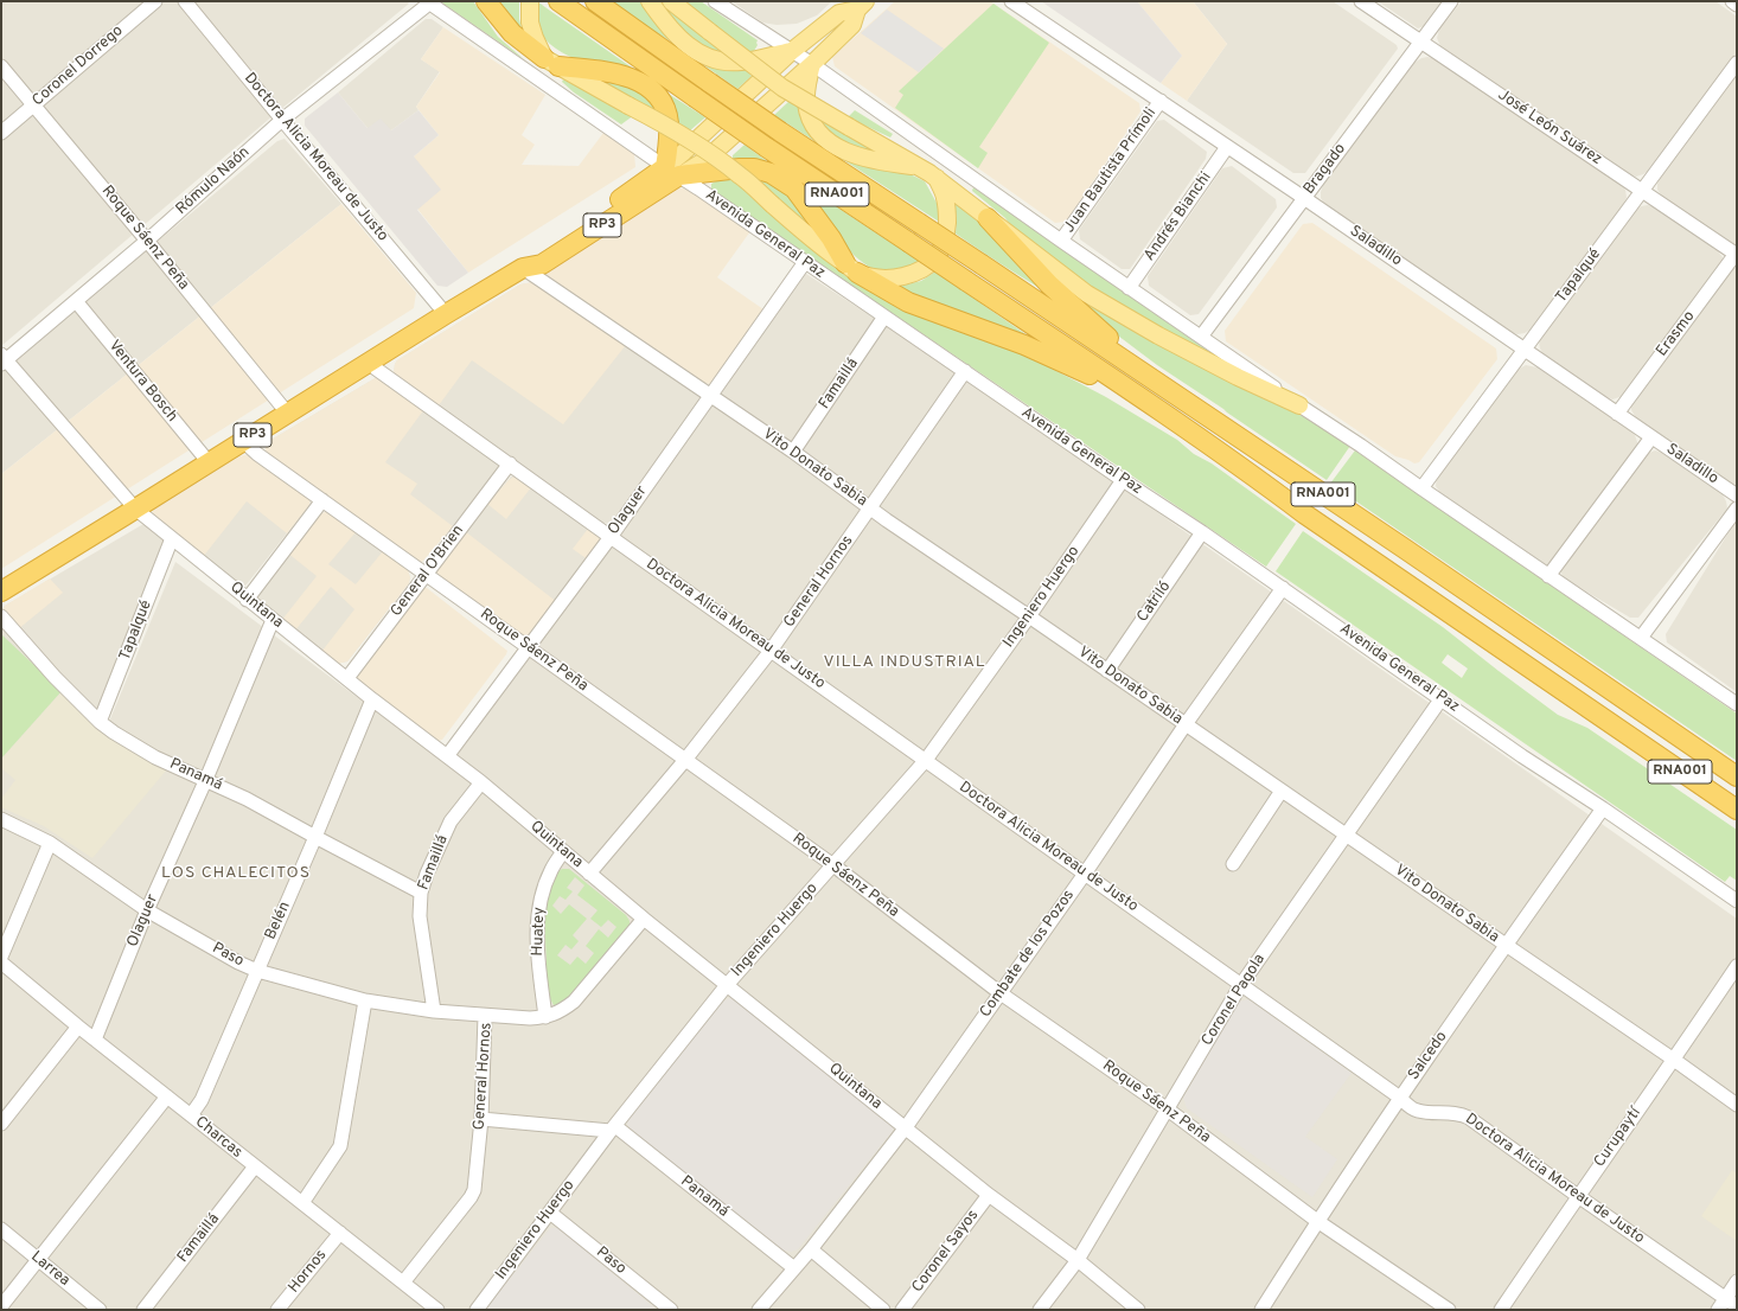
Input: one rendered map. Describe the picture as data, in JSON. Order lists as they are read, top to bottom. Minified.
{"streets":{"highway":["RNA001","RP3"],"street":["Coronel Dorrego","José León Suárez","Doctora Alicia Moreau de Justo","Bragado","Juan Bautista Prímoli","Rómulo Naón","Andrés Bianchi","Avenida General Paz","Roque Sáenz Peña","Saladillo","Tapalqué","Erasmo","Ventura Bosch","Famaillá","Vito Donato Sabia","Olaguer","General O'Brien","General Hornos","Ingeniero Huergo","Catriló","Quintana","Panamá","Belén","Huatey","Combate de los Pozos","Paso","Coronel Pagola","Salcedo","Charcas","Curupaytí","Coronel Sayos","Larrea","Hornos"]},"crossings":[["Coronel Dorrego","Roque Sáenz Peña"],["José León Suárez","Bragado"],["José León Suárez","Tapalqué"],["José León Suárez","Erasmo"],["Doctora Alicia Moreau de Justo","Rómulo Naón"],["Doctora Alicia Moreau de Justo","RP3"],["Doctora Alicia Moreau de Justo","Olaguer"],["Doctora Alicia Moreau de Justo","General O'Brien"],["Doctora Alicia Moreau de Justo","General Hornos"],["Doctora Alicia Moreau de Justo","Ingeniero Huergo"],["Doctora Alicia Moreau de Justo","Combate de los Pozos"],["Doctora Alicia Moreau de Justo","Coronel Pagola"],["Doctora Alicia Moreau de Justo","Salcedo"],["Doctora Alicia Moreau de Justo","Curupaytí"],["Bragado","Saladillo"],["Juan Bautista Prímoli","Saladillo"],["Rómulo Naón","Avenida General Paz"],["Rómulo Naón","Roque Sáenz Peña"],["Rómulo Naón","Ventura Bosch"],["Rómulo Naón","Quintana"],["Andrés Bianchi","Saladillo"],["RP3","Avenida General Paz"],["RP3","Roque Sáenz Peña"],["RP3","Ventura Bosch"],["RP3","Vito Donato Sabia"],["RP3","Quintana"],["Avenida General Paz","Famaillá"],["Avenida General Paz","Olaguer"],["Avenida General Paz","General Hornos"],["Avenida General Paz","Ingeniero Huergo"],["Avenida General Paz","Catriló"],["Avenida General Paz","Combate de los Pozos"],["Avenida General Paz","Coronel Pagola"],["Avenida General Paz","Salcedo"],["Roque Sáenz Peña","Olaguer"],["Roque Sáenz Peña","General O'Brien"],["Roque Sáenz Peña","General Hornos"],["Roque Sáenz Peña","Ingeniero Huergo"],["Roque Sáenz Peña","Combate de los Pozos"],["Roque Sáenz Peña","Coronel Pagola"],["Roque Sáenz Peña","Salcedo"],["Saladillo","Tapalqué"],["Saladillo","Erasmo"],["Tapalqué","Quintana"],["Tapalqué","Panamá"],["Famaillá","Vito Donato Sabia"],["Famaillá","Quintana"],["Famaillá","Panamá"],["Famaillá","Paso"],["Famaillá","Charcas"],["Vito Donato Sabia","Olaguer"],["Vito Donato Sabia","General Hornos"],["Vito Donato Sabia","Ingeniero Huergo"],["Vito Donato Sabia","Catriló"],["Vito Donato Sabia","Combate de los Pozos"],["Vito Donato Sabia","Coronel Pagola"],["Vito Donato Sabia","Salcedo"],["Vito Donato Sabia","Curupaytí"],["Olaguer","Quintana"],["Olaguer","Panamá"],["Olaguer","Paso"],["Olaguer","Charcas"],["General O'Brien","Quintana"],["General Hornos","Quintana"],["General Hornos","Huatey"],["General Hornos","Paso"],["General Hornos","Charcas"],["Ingeniero Huergo","Quintana"],["Ingeniero Huergo","Panamá"],["Ingeniero Huergo","Paso"],["Quintana","Belén"],["Quintana","Huatey"],["Quintana","Combate de los Pozos"],["Quintana","Coronel Pagola"],["Quintana","Coronel Sayos"],["Panamá","Belén"],["Panamá","Combate de los Pozos"],["Belén","Paso"],["Belén","Charcas"],["Charcas","Hornos"]],"districts":["VILLA INDUSTRIAL","LOS CHALECITOS"]}
